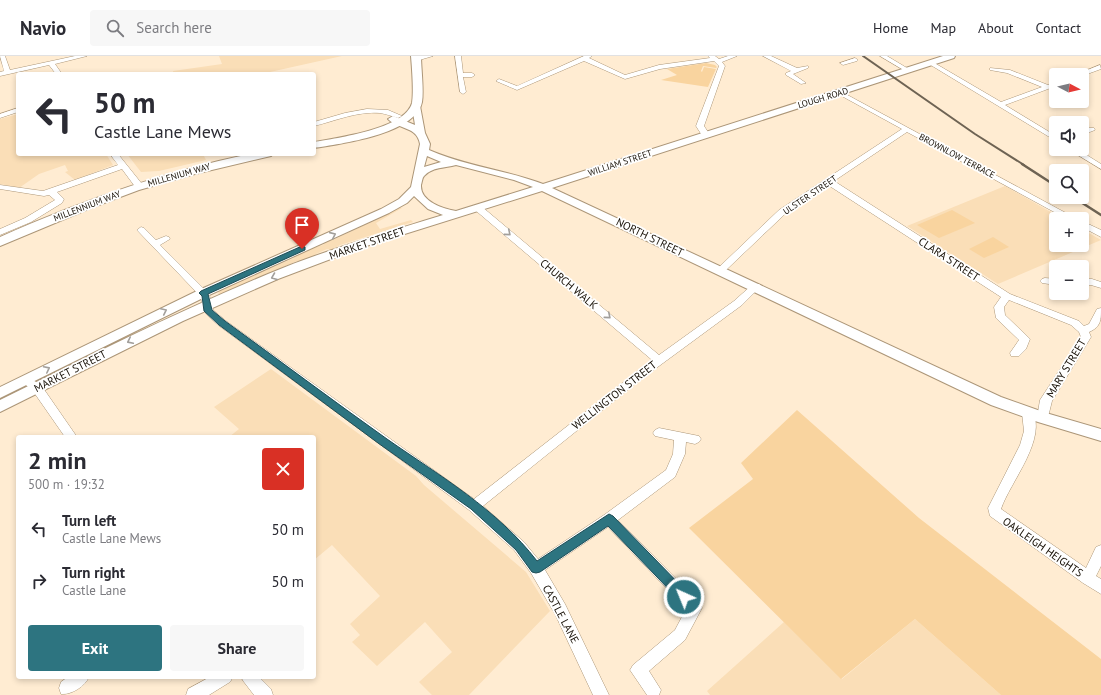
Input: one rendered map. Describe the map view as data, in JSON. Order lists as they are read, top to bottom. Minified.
{"streets":{"highway":["MILLENIUM WAY","MILLENNIUM WAY"],"main road":["LOUGH ROAD","WILLIAM STREET","NORTH STREET","MARKET STREET"],"street":["BROWNLOW TERRACE","ULSTER STREET","CLARA STREET","CHURCH WALK","MARY STREET","WELLINGTON STREET","OAKLEIGH HEIGHTS","CASTLE LANE"]},"crossings":[["LOUGH ROAD","BROWNLOW TERRACE"],["LOUGH ROAD","WILLIAM STREET"],["BROWNLOW TERRACE","ULSTER STREET"],["WILLIAM STREET","NORTH STREET"],["WILLIAM STREET","MARKET STREET"],["MILLENIUM WAY","MILLENNIUM WAY"],["ULSTER STREET","NORTH STREET"],["ULSTER STREET","CLARA STREET"],["NORTH STREET","MARKET STREET"],["NORTH STREET","MARY STREET"],["NORTH STREET","WELLINGTON STREET"],["NORTH STREET","OAKLEIGH HEIGHTS"],["MARKET STREET","CHURCH WALK"],["MARKET STREET","CASTLE LANE"],["CLARA STREET","MARY STREET"],["CHURCH WALK","WELLINGTON STREET"],["WELLINGTON STREET","CASTLE LANE"]],"one_way":["CHURCH WALK"],"north":"right","page":{"header":"Navio","search":"Search here","nav":["Home","Map","About","Contact"],"map_buttons":["+","−"],"turn":["50 m","Castle Lane Mews"],"heading":["2 min","500 m · 19:32"],"list":[{"name":"Turn left","note":"Castle Lane Mews","value":"50 m"},{"name":"Turn right","note":"Castle Lane","value":"50 m"}],"buttons":["Exit","Share"]}}
